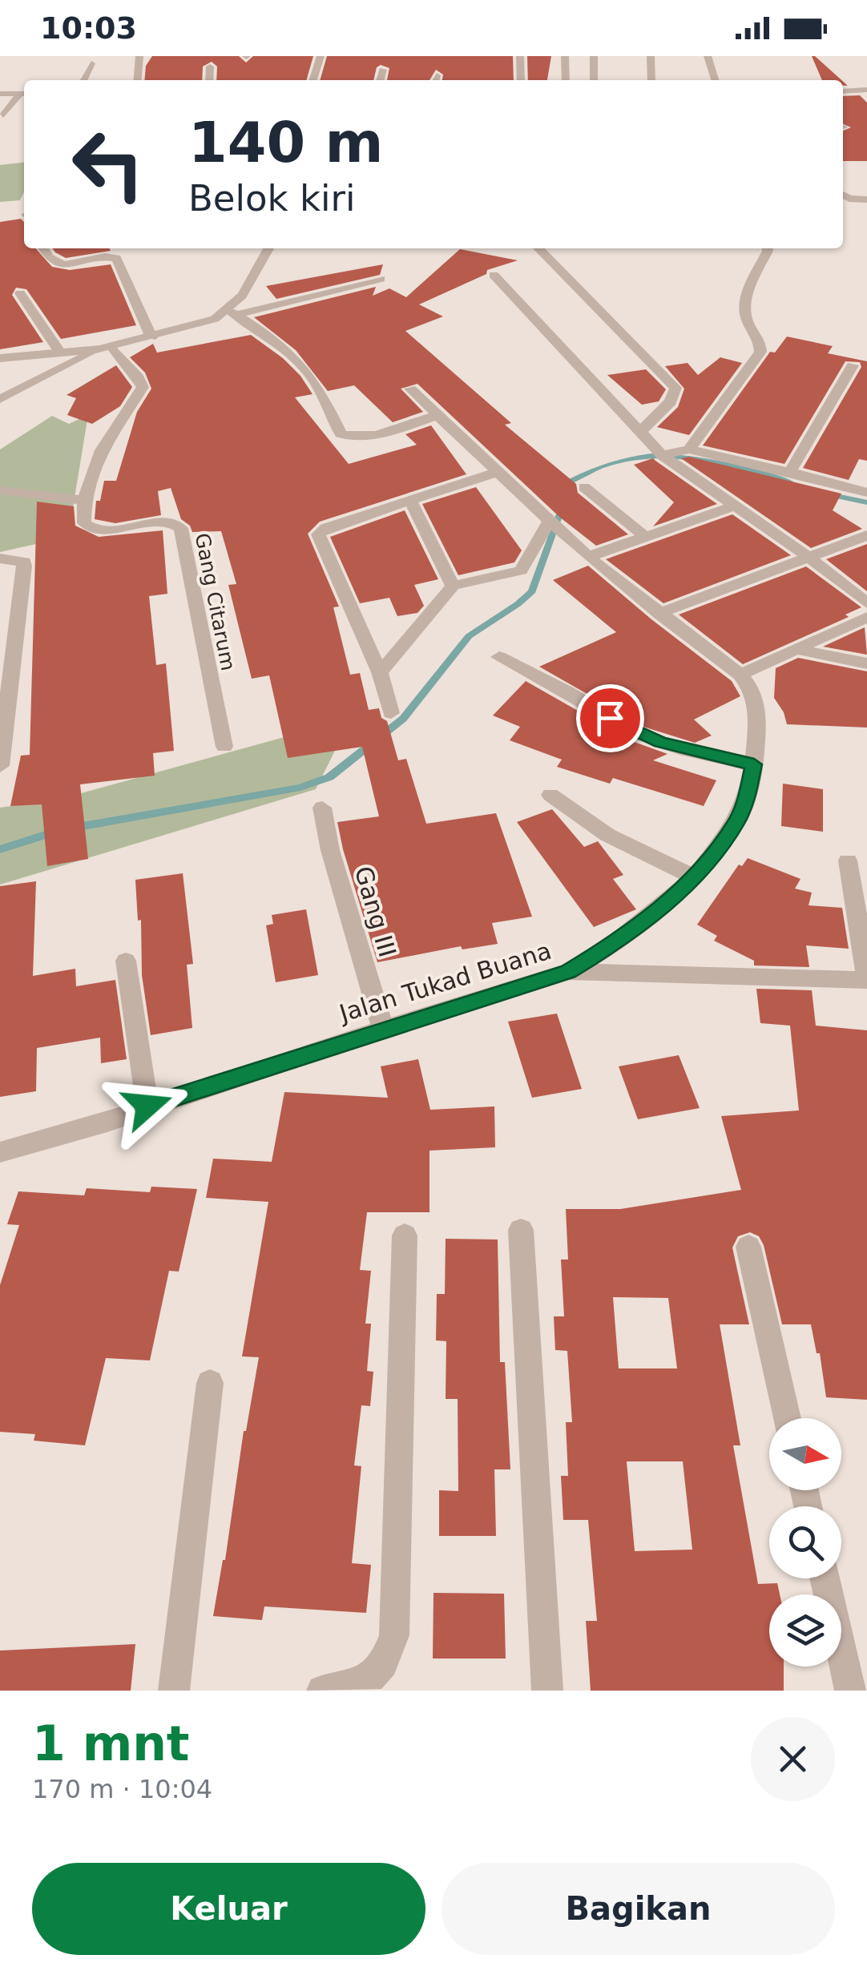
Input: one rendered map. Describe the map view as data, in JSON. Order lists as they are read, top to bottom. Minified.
{"streets":{"street":["Gang Citarum","Gang III","Jalan Tukad Buana"]},"crossings":[["Gang III","Jalan Tukad Buana"]],"north":"right","page":{"status":"10:03","turn":["140 m","Belok kiri"],"heading":["1 mnt","170 m · 10:04"],"buttons":["Keluar","Bagikan"]}}
